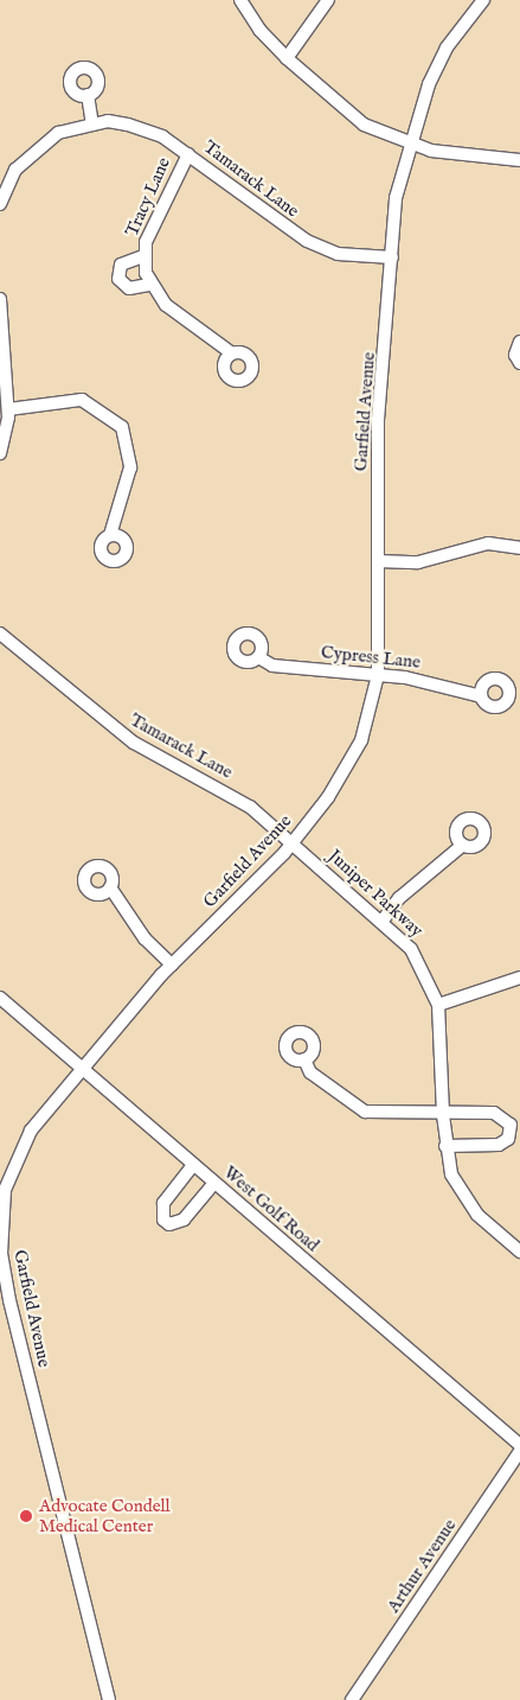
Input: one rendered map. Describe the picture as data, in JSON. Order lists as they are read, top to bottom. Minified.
{"streets":{"street":["Tamarack Lane","Tracy Lane","Garfield Avenue","Cypress Lane","Juniper Parkway","West Golf Road","Arthur Avenue"]},"crossings":[["Tamarack Lane","Tracy Lane"],["Tamarack Lane","Garfield Avenue"],["Tamarack Lane","Juniper Parkway"],["Garfield Avenue","Cypress Lane"],["Garfield Avenue","Juniper Parkway"],["Garfield Avenue","West Golf Road"]],"places":["Advocate Condell Medical Center"]}
